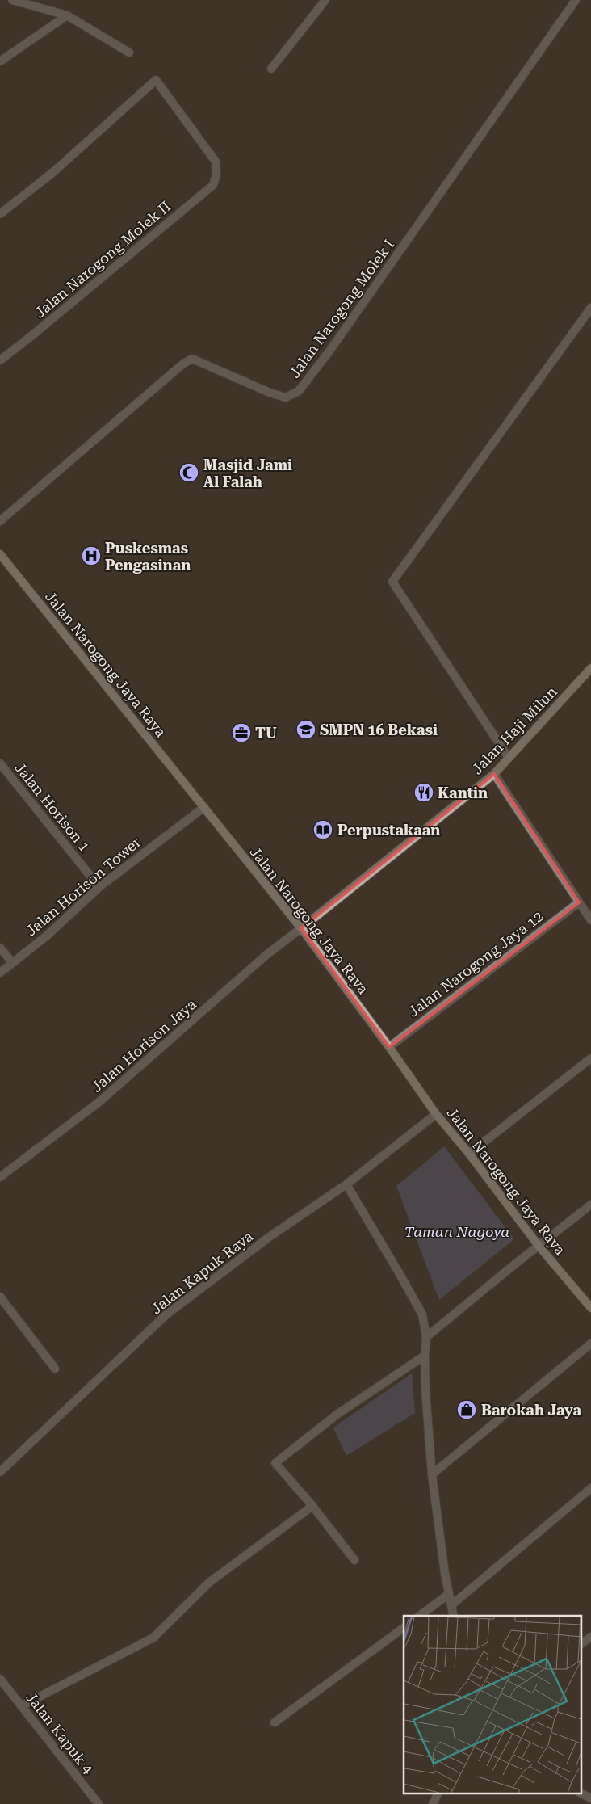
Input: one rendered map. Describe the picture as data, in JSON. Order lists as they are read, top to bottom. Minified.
{"streets":{"street":["Jalan Narogong Molek II","Jalan Narogong Molek I","Jalan Narogong Jaya Raya","Jalan Haji Milun","Jalan Horison 1","Jalan Horison Tower","Jalan Narogong Jaya 12","Jalan Horison Jaya","Jalan Kapuk Raya","Jalan Kapuk 4"]},"crossings":[["Jalan Narogong Jaya Raya","Jalan Haji Milun"],["Jalan Narogong Jaya Raya","Jalan Horison Tower"],["Jalan Narogong Jaya Raya","Jalan Narogong Jaya 12"],["Jalan Narogong Jaya Raya","Jalan Horison Jaya"],["Jalan Narogong Jaya Raya","Jalan Kapuk Raya"],["Jalan Haji Milun","Jalan Horison Jaya"],["Jalan Horison 1","Jalan Horison Tower"]],"parks":["Taman Nagoya"],"places":{"mosque":["Masjid Jami Al Falah"],"hospital":["Puskesmas Pengasinan"],"school or university":["SMPN 16 Bekasi"],"office":["TU"],"restaurant":["Kantin"],"library":["Perpustakaan"],"shop":["Barokah Jaya"]}}
